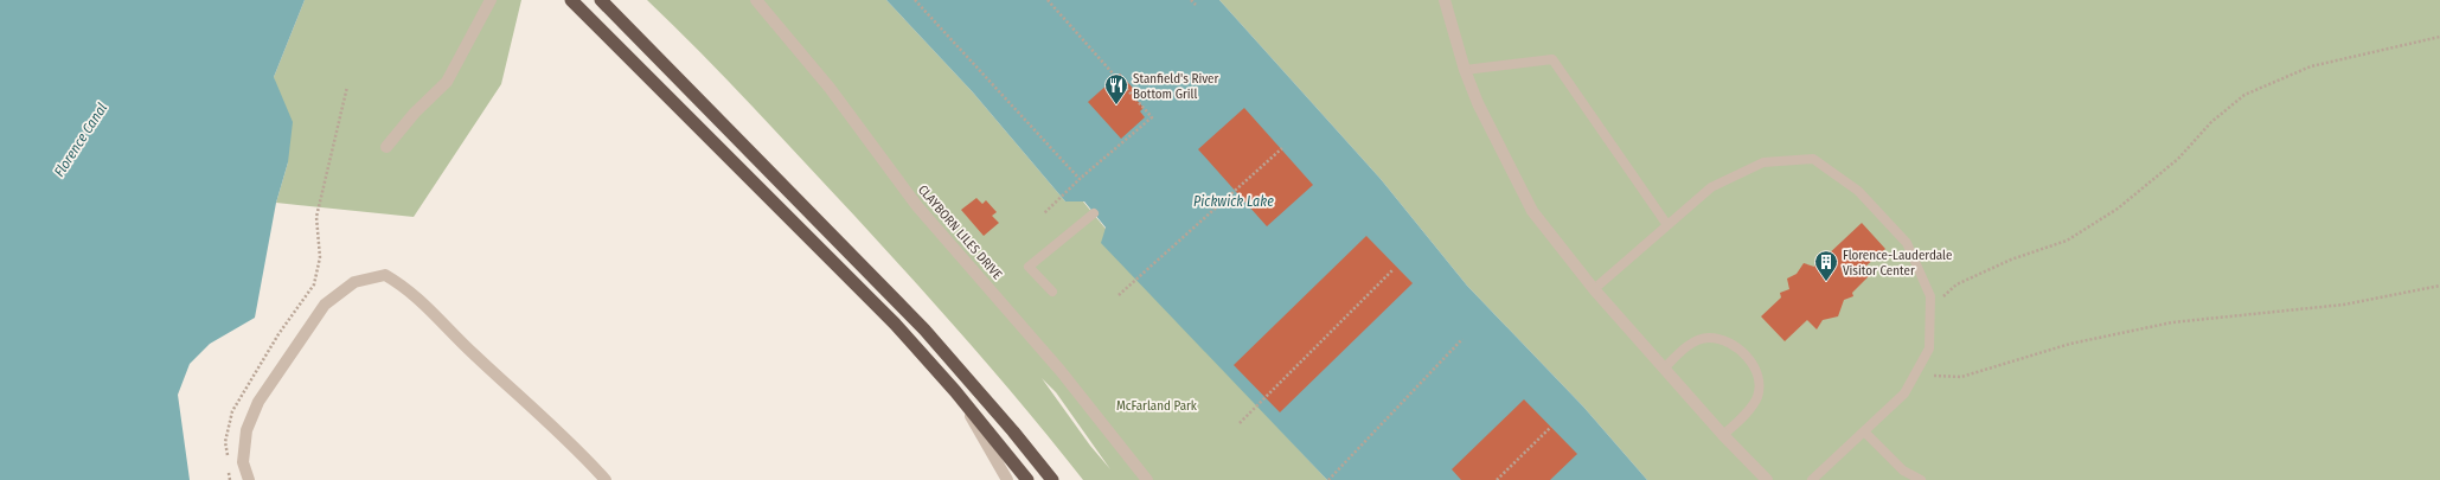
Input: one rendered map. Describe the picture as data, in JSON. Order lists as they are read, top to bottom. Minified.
{"streets":{"street":["CLAYBORN LILES DRIVE"]},"water":["Florence Canal","Pickwick Lake"],"parks":["McFarland Park"],"places":{"restaurant":["Stanfield's River Bottom Grill"],"building":["Florence-Lauderdale Visitor Center"]}}
